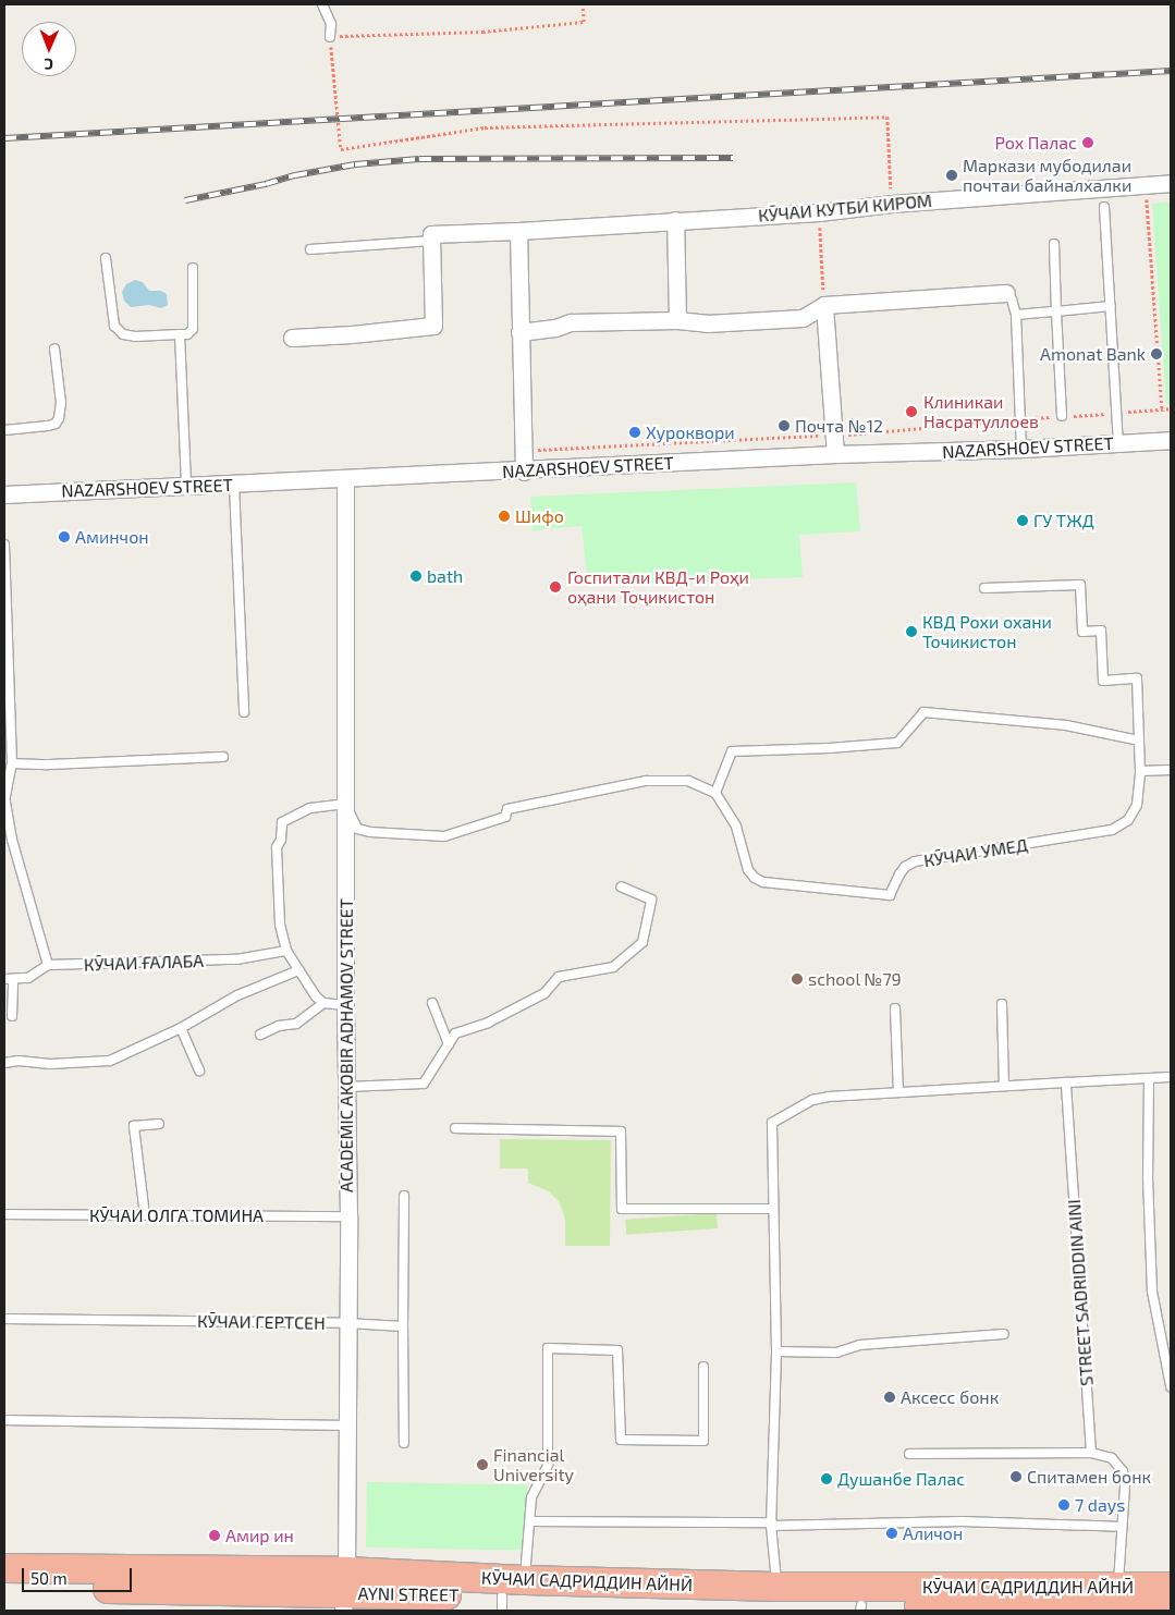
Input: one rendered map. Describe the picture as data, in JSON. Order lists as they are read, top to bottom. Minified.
{"streets":{"highway":["КӮЧАИ САДРИДДИН АЙНӢ","AYNI STREET"],"street":["КӮЧАИ КУТБИ КИРОМ","NAZARSHOEV STREET","ACADEMIC AKOBIR ADHAMOV STREET"],"lane":["КӮЧАИ УМЕД","КӮЧАИ ҒАЛАБА","КӮЧАИ ОЛГА ТОМИНА","STREET SADRIDDIN AINI","КӮЧАИ ГЕРТСЕН"]},"crossings":[["NAZARSHOEV STREET","ACADEMIC AKOBIR ADHAMOV STREET"],["ACADEMIC AKOBIR ADHAMOV STREET","КӮЧАИ ОЛГА ТОМИНА"],["ACADEMIC AKOBIR ADHAMOV STREET","КӮЧАИ ГЕРТСЕН"],["ACADEMIC AKOBIR ADHAMOV STREET","КӮЧАИ САДРИДДИН АЙНӢ"],["ACADEMIC AKOBIR ADHAMOV STREET","AYNI STREET"],["КӮЧАИ САДРИДДИН АЙНӢ","AYNI STREET"]],"places":["Рох Палас","Маркази мубодилаи почтаи байналхалки","Amonat Bank","Клиникаи Насратуллоев","Почта №12","Хуроквори","Шифо","ГУ ТЖД","Аминчон","bath","Госпитали КВД-и Роҳи оҳани Тоҷикистон","КВД Рохи охани Точикистон","school №79","Аксесс бонк","Financial University","Спитамен бонк","Душанбе Палас","7 days","Аличон","Амир ин"],"scale_bar":"50 m","north":"bottom"}
